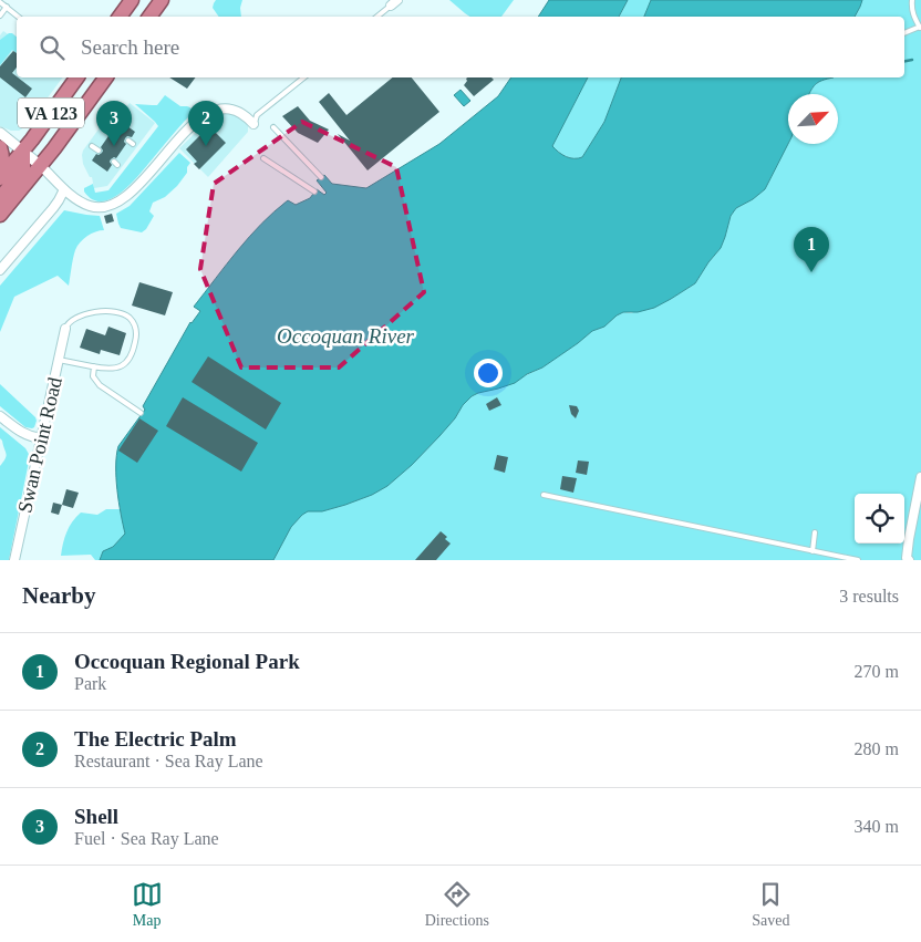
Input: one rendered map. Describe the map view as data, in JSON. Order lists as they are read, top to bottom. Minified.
{"streets":{"highway":["VA 123"],"street":["Swan Point Road"]},"water":["Occoquan River"],"north":"top right","page":{"search":"Search here","pins":["2","3","1"],"heading":["Nearby","3 results"],"list":[{"mark":"1","name":"Occoquan Regional Park","note":"Park","value":"270 m"},{"mark":"2","name":"The Electric Palm","note":"Restaurant · Sea Ray Lane","value":"280 m"},{"mark":"3","name":"Shell","note":"Fuel · Sea Ray Lane","value":"340 m"}],"nav":["Map","Directions","Saved"]}}
